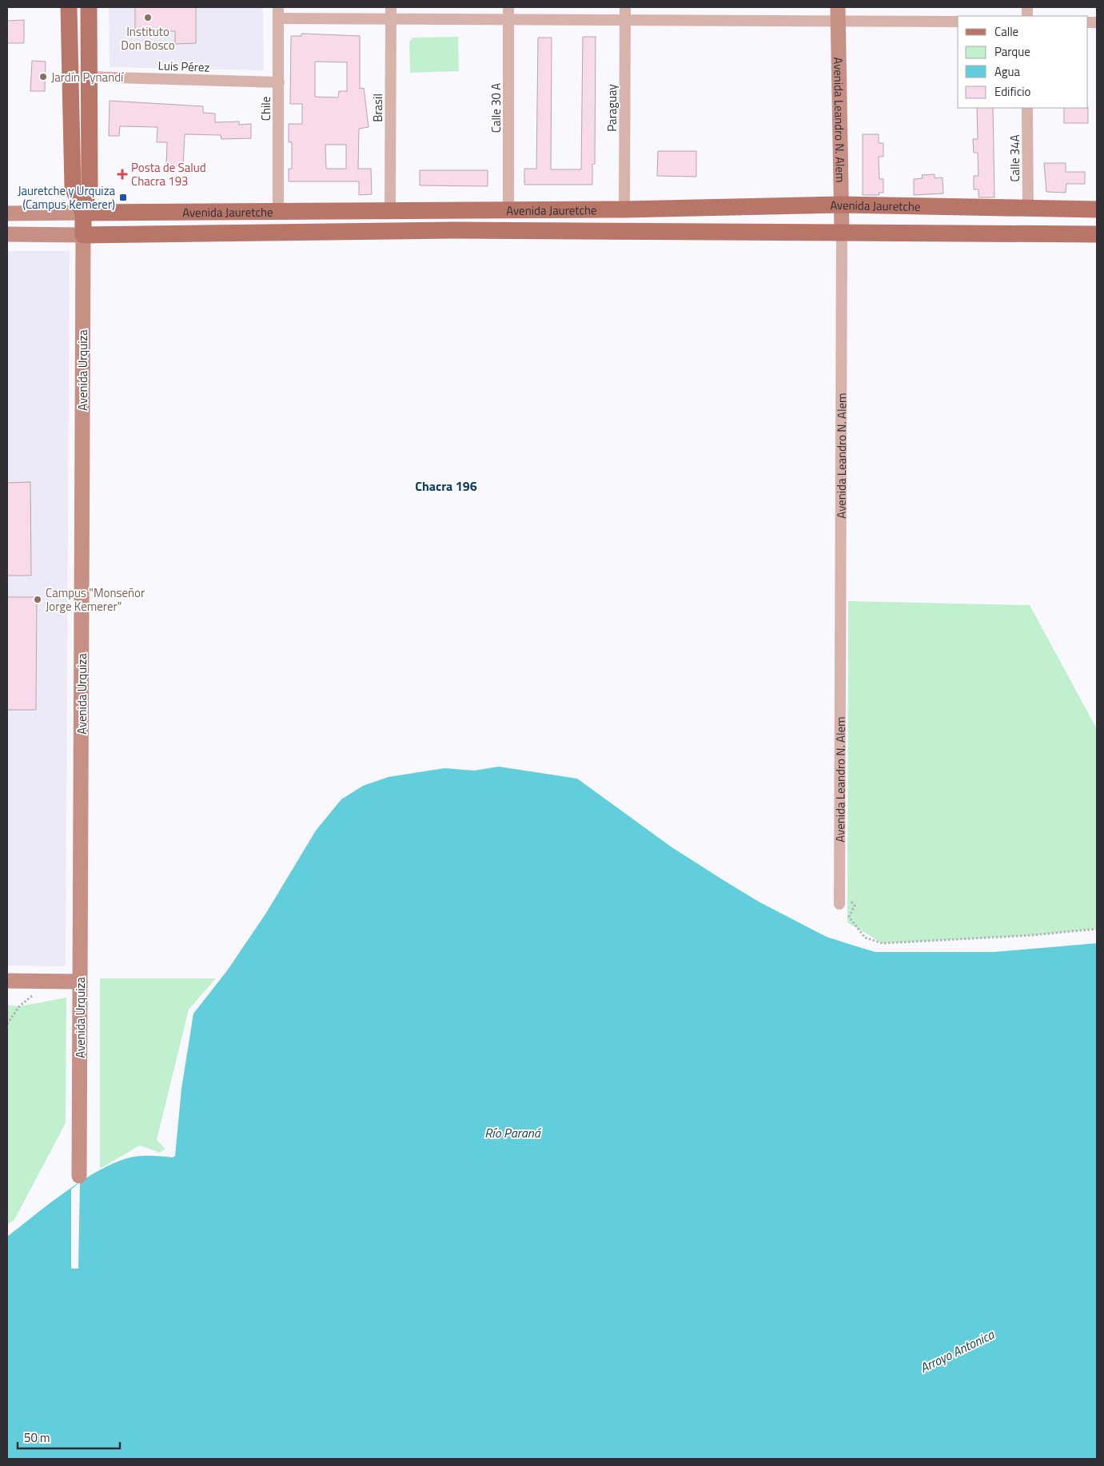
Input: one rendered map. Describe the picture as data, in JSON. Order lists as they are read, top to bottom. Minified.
{"streets":{"main road":["Avenida Leandro N. Alem","Avenida Jauretche","Avenida Urquiza"],"street":["Luis Pérez","Brasil","Calle 30 A","Paraguay","Chile","Calle 34A"]},"crossings":[["Luis Pérez","Chile"],["Luis Pérez","Avenida Urquiza"],["Brasil","Avenida Jauretche"],["Calle 30 A","Avenida Jauretche"],["Paraguay","Avenida Jauretche"],["Chile","Avenida Jauretche"],["Avenida Leandro N. Alem","Avenida Jauretche"],["Calle 34A","Avenida Jauretche"],["Avenida Jauretche","Avenida Urquiza"]],"districts":["Chacra 196"],"water":["Río Paraná","Arroyo Antonica"],"places":{"other":["Instituto Don Bosco","Jardín Pynandí","Campus \"Monseñor Jorge Kemerer\""],"health":["Posta de Salud Chacra 193"],"transit":["Jauretche y Urquiza (Campus Kemerer)"]},"legend":["Calle","Parque","Agua","Edificio"],"scale_bar":"50 m"}
